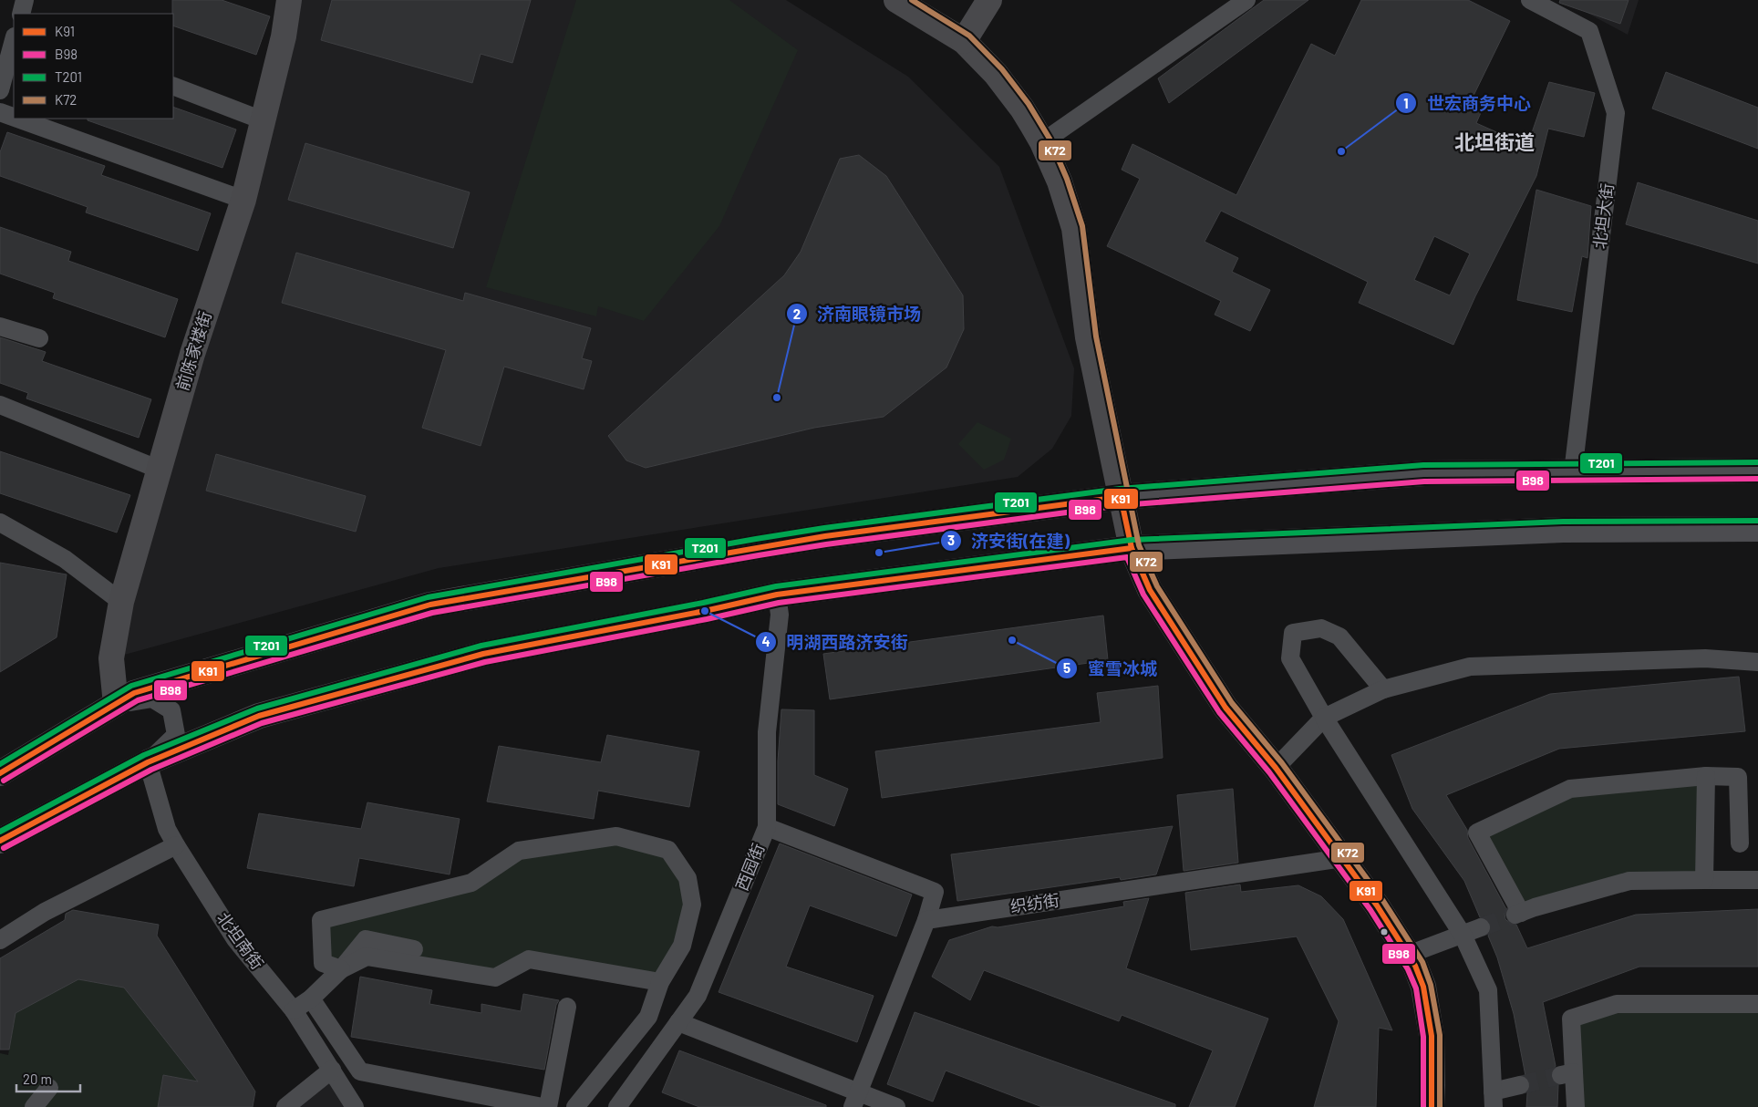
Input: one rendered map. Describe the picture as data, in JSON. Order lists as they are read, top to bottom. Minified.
{"streets":{"main road":["前陈家楼街"],"street":["北坦大街","西园街","织纺街","北坦南街"]},"districts":["北坦街道"],"places":["世宏商务中心","济南眼镜市场","济安街(在建)","明湖西路济安街","蜜雪冰城"],"lines":["transit line K72","transit line T201","transit line B98","transit line K91"],"legend":["K91","B98","T201","K72"],"scale_bar":"20 m"}
